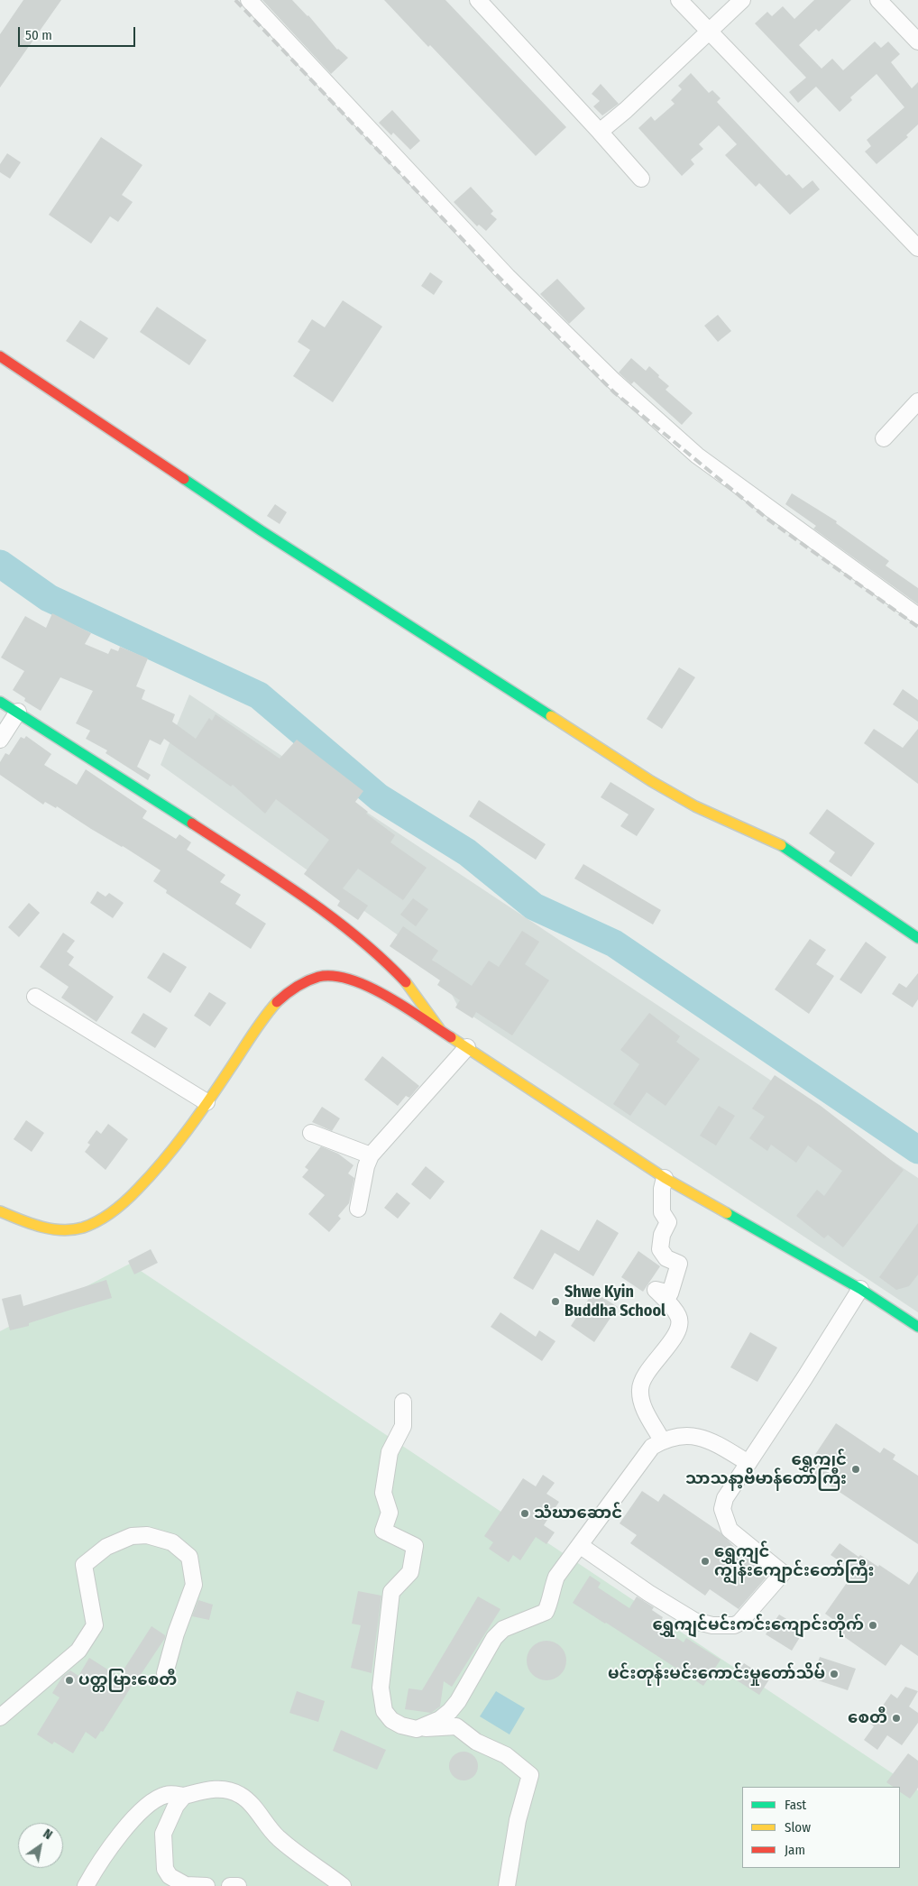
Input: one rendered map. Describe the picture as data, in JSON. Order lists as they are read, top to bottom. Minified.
{"places":["Shwe Kyin Buddha School","ရွှေကျင် သာသနာ့ဗိမာန်တော်ကြီး","သံဃာဆောင်","ရွှေကျင် ကျွန်းကျောင်းတော်ကြီး","ရွှေကျင်မင်းကင်းကျောင်းတိုက်","မင်းတုန်းမင်းကောင်းမှုတော်သိမ်","ပတ္တမြားစေတီ","စေတီ"],"legend":["Fast","Slow","Jam"],"scale_bar":"50 m","north":"top right"}
